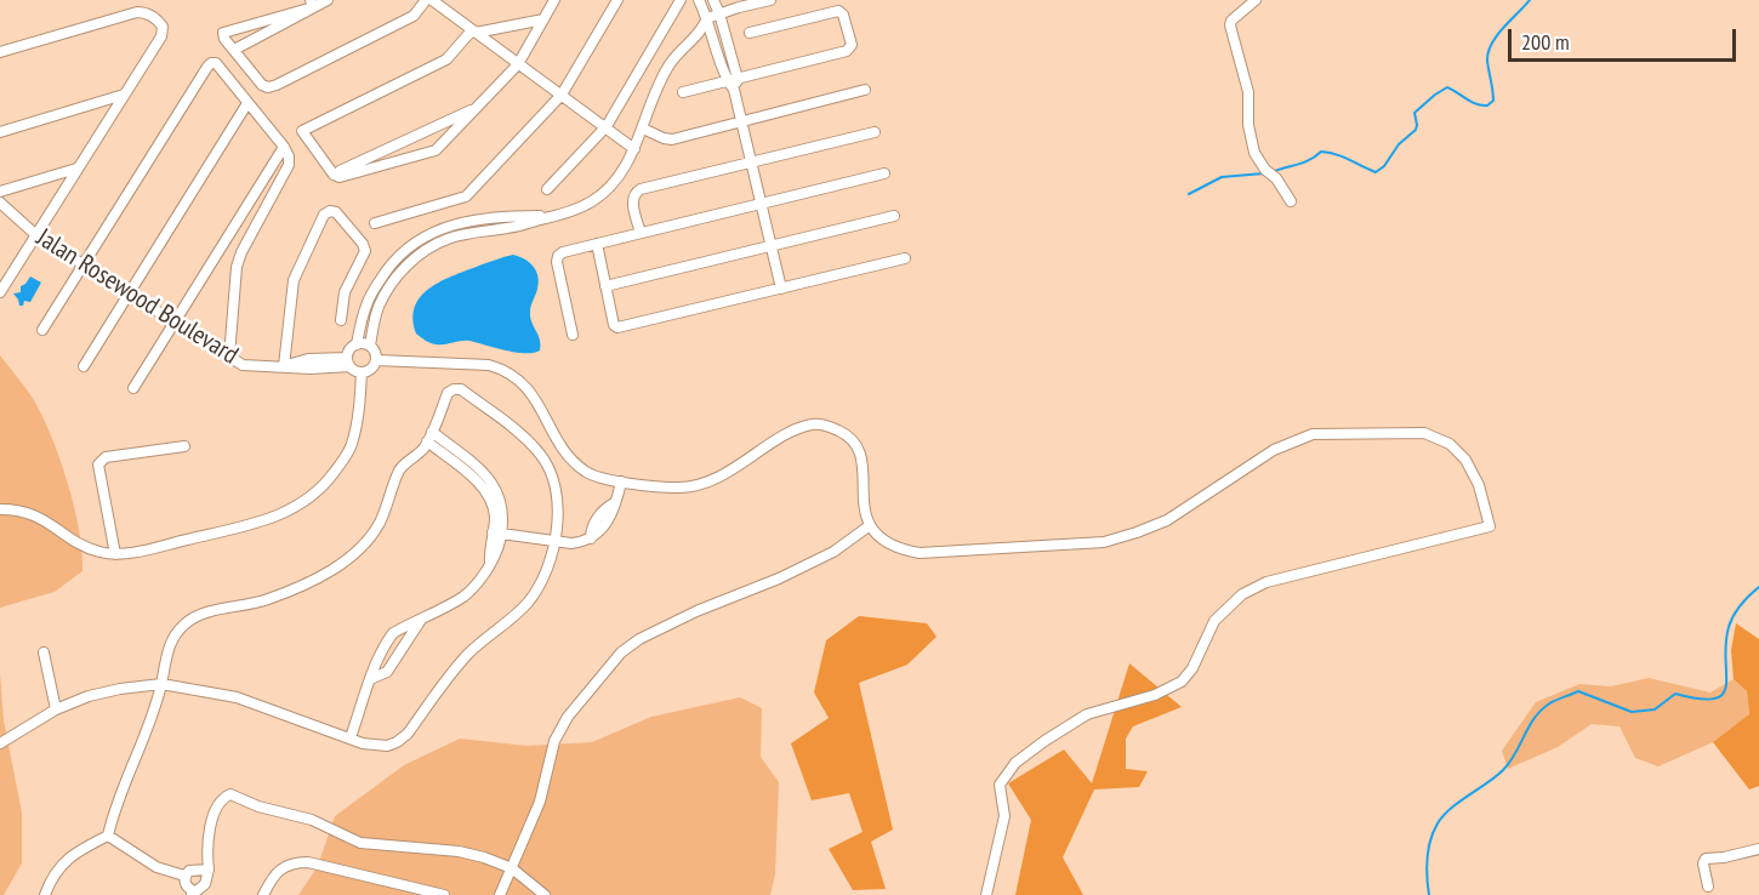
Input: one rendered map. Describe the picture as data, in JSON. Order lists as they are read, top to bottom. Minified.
{"streets":{"street":["Jalan Rosewood Boulevard"]},"scale_bar":"200 m"}
